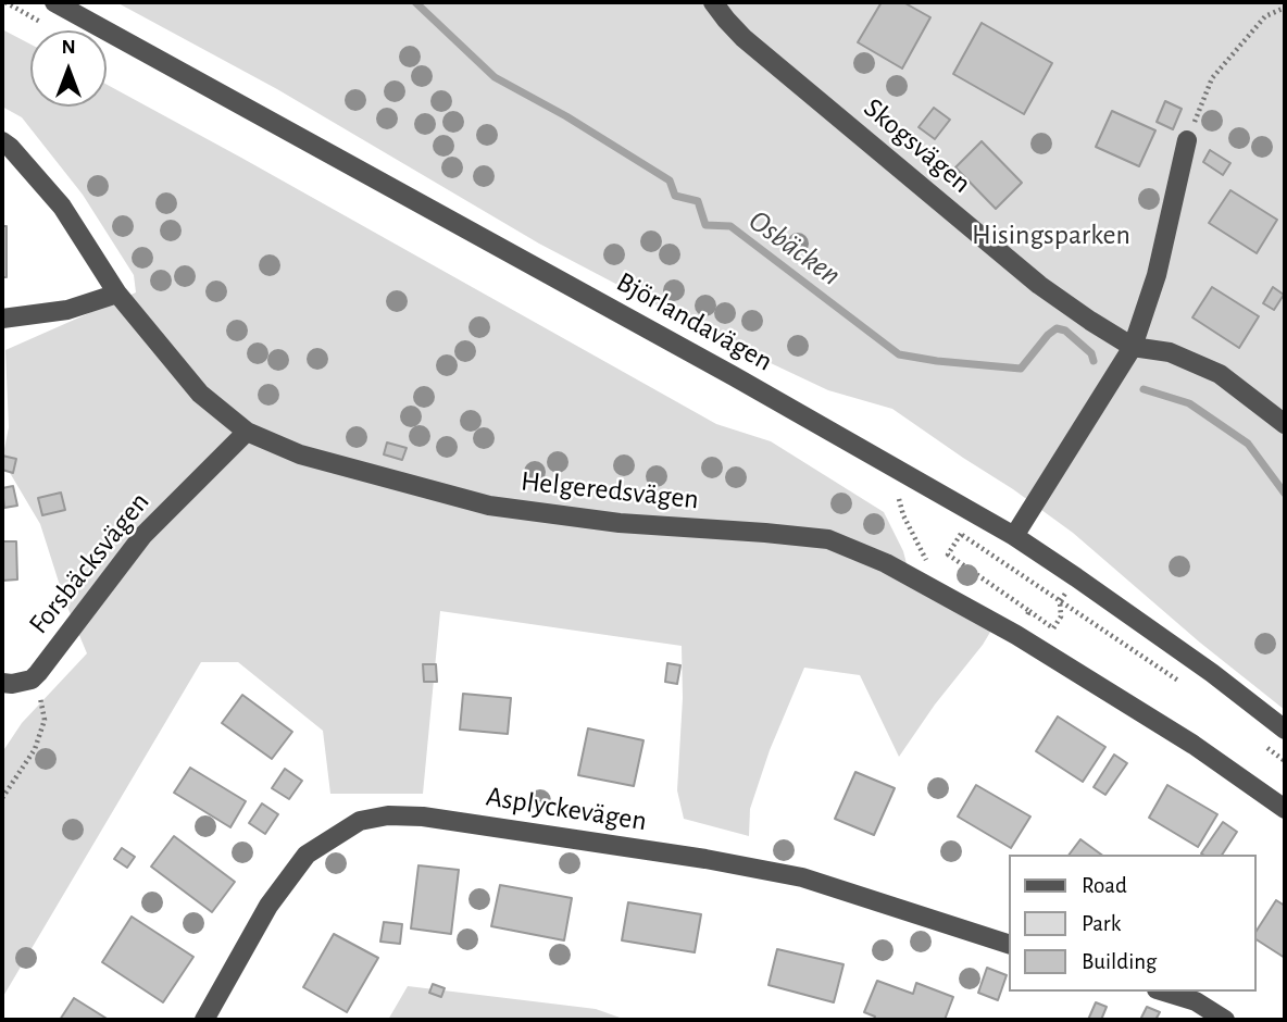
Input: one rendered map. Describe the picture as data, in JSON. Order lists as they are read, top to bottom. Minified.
{"streets":{"street":["Skogsvägen","Björlandavägen","Helgeredsvägen","Forsbäcksvägen","Asplyckevägen"]},"crossings":[["Helgeredsvägen","Forsbäcksvägen"]],"water":["Osbäcken"],"parks":["Hisingsparken"],"legend":["Road","Park","Building"],"north":"top"}
